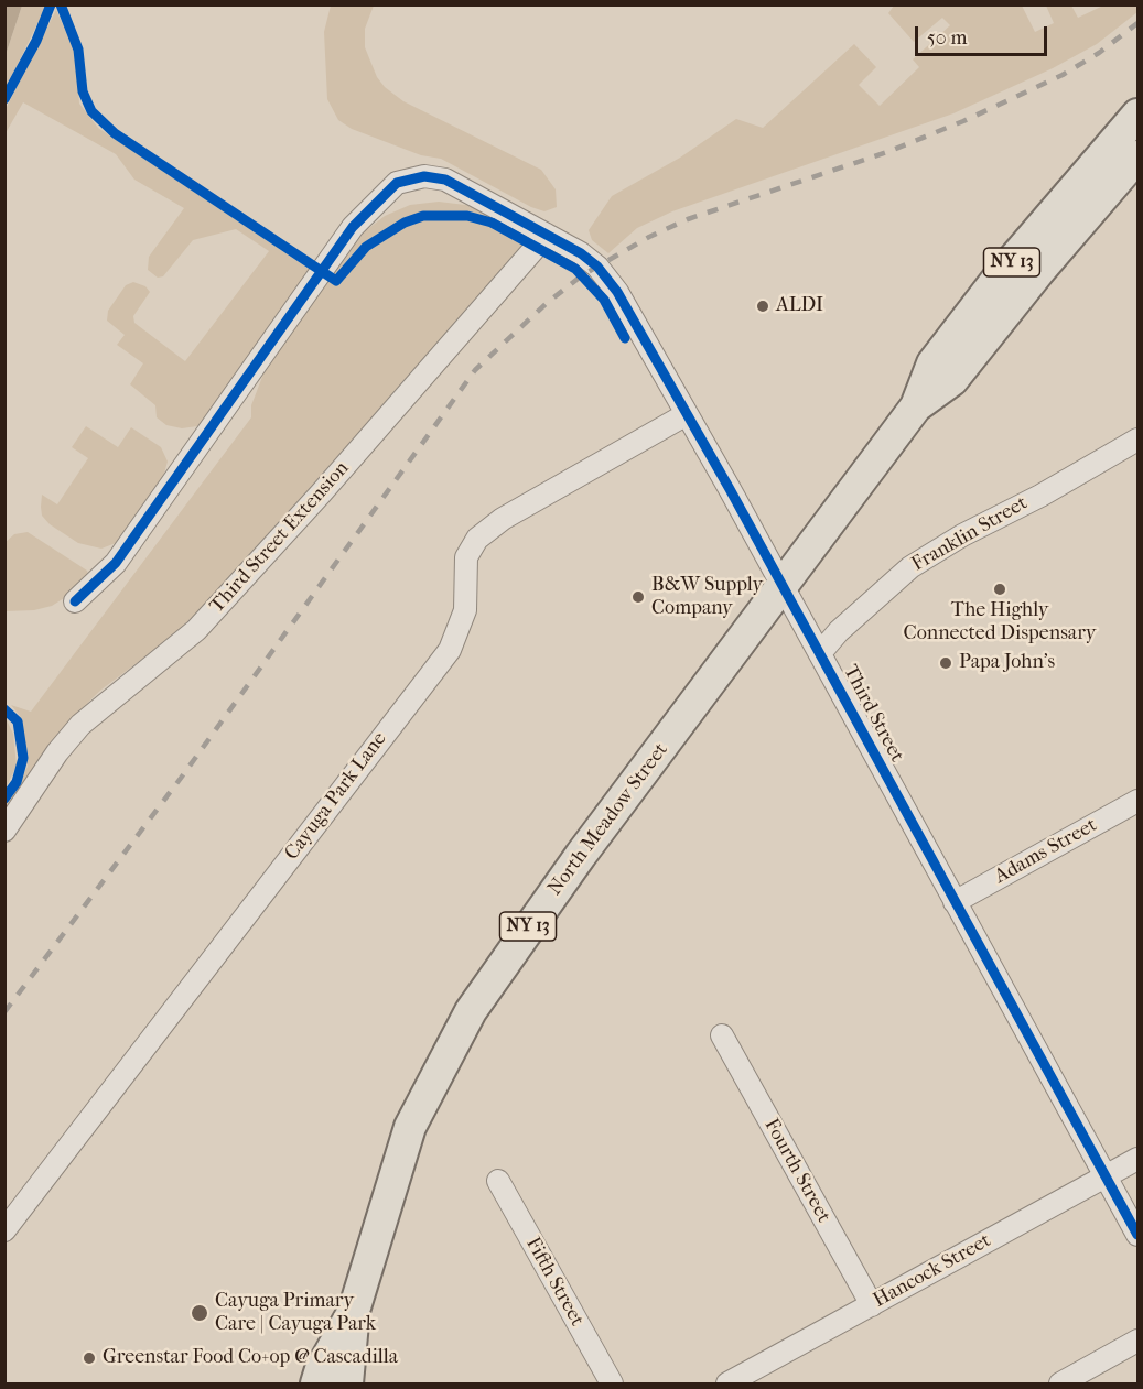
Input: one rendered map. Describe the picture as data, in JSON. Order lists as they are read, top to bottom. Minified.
{"streets":{"highway":["NY 13","North Meadow Street"],"street":["Franklin Street","Third Street Extension","Third Street","Cayuga Park Lane","Adams Street","Fourth Street","Hancock Street","Fifth Street"]},"crossings":[["NY 13","North Meadow Street"],["Franklin Street","Third Street"],["Third Street Extension","Third Street"],["Third Street","Cayuga Park Lane"],["Third Street","North Meadow Street"],["Third Street","Adams Street"],["Third Street","Hancock Street"],["Fourth Street","Hancock Street"]],"places":["ALDI","The Highly Connected Dispensary","B&W Supply Company","Papa John's","Cayuga Primary Care | Cayuga Park","Greenstar Food Co+op @ Cascadilla"],"scale_bar":"50 m"}
